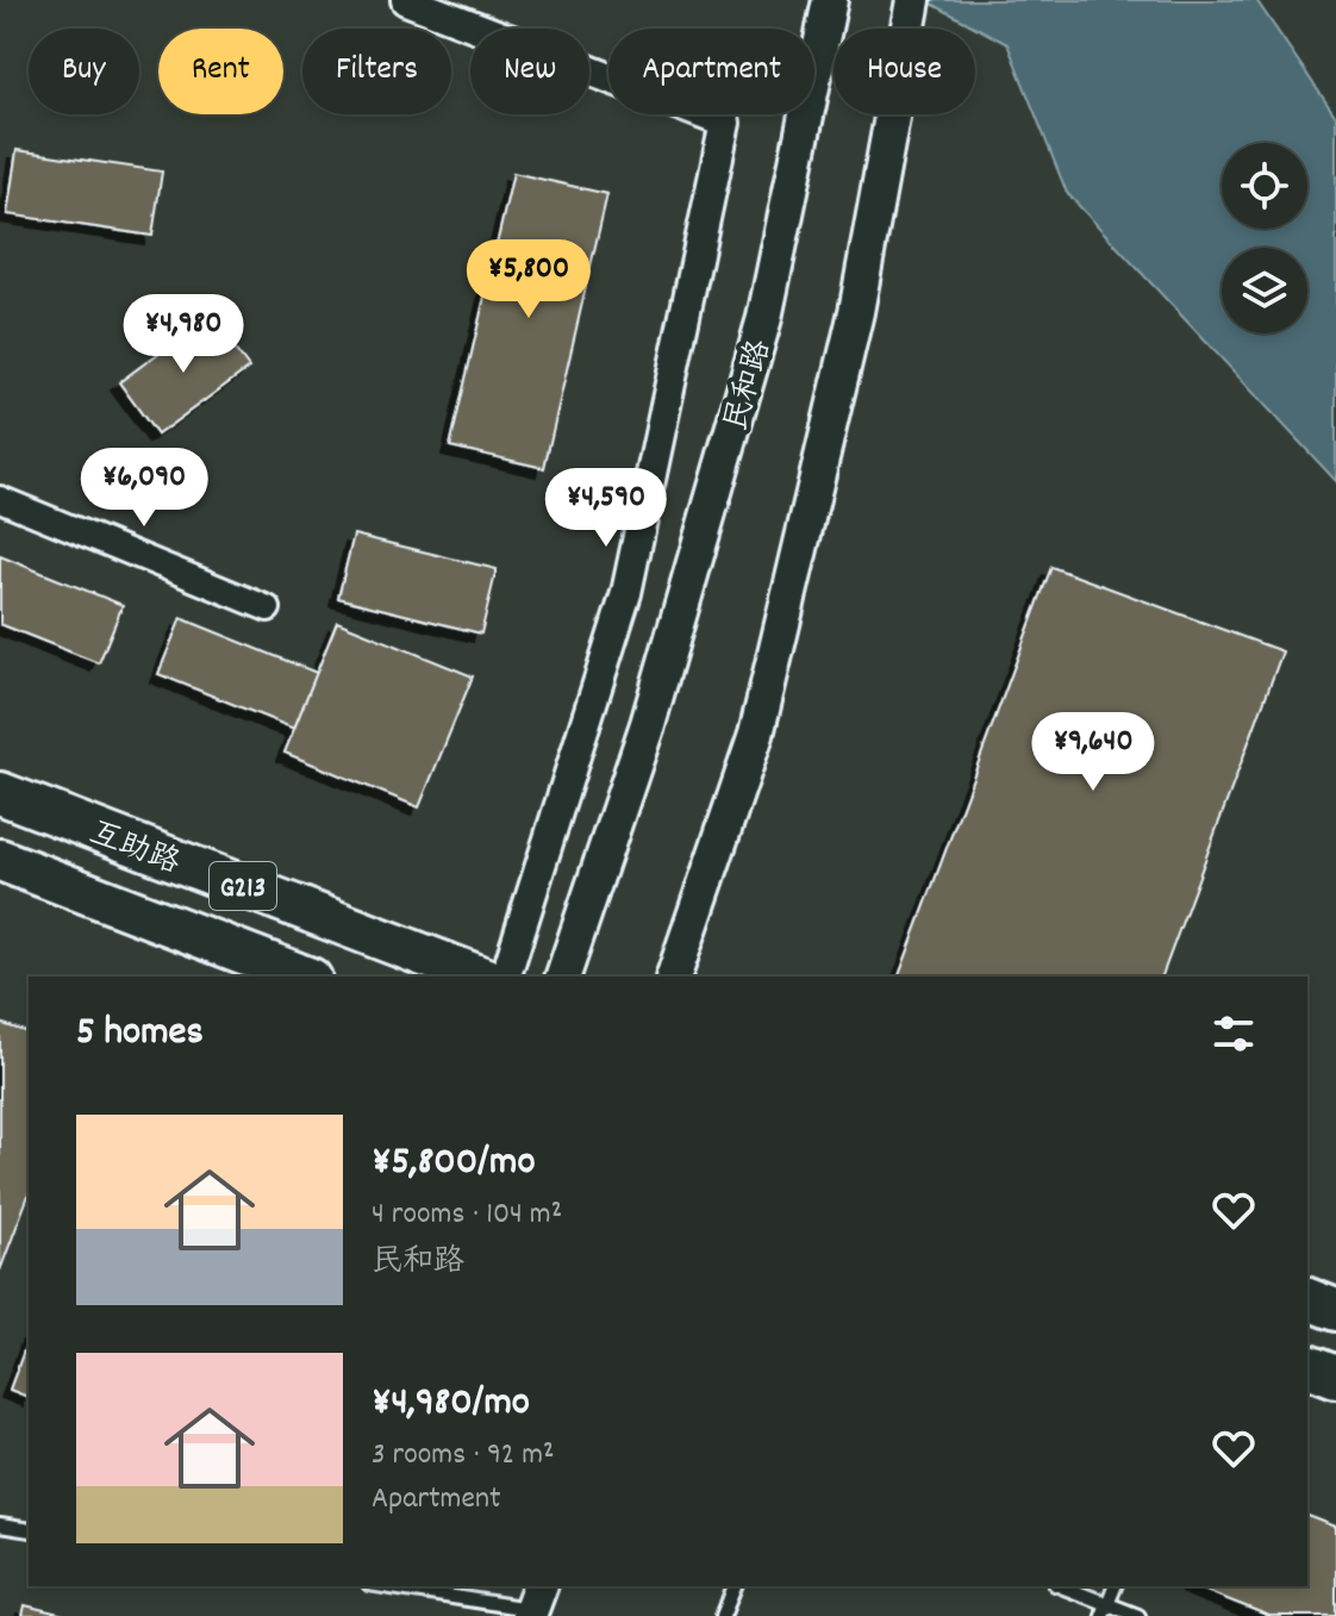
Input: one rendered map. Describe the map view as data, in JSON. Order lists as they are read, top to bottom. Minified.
{"streets":{"highway":["互助路","G213"],"main road":["民和路"]},"page":{"chip":["Buy","Rent","Filters","New","Apartment","House"],"price":["¥5,800","¥4,980","¥6,090","¥4,590","¥9,640"],"heading":"5 homes","list":[{"name":"¥5,800/mo","note":"4 rooms · 104 m² · 民和路"},{"name":"¥4,980/mo","note":"3 rooms · 92 m² · Apartment"}]}}
